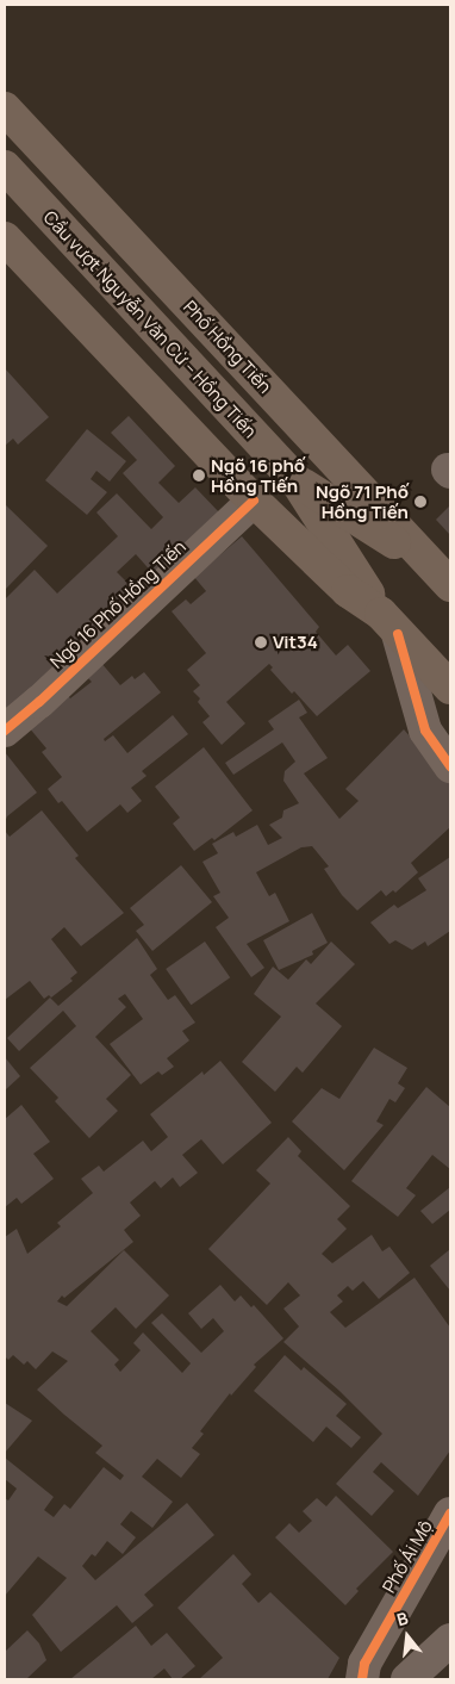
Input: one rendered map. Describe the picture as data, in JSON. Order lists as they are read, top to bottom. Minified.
{"streets":{"main road":["Cầu vượt Nguyễn Văn Cừ – Hồng Tiến","Phố Hồng Tiến"],"street":["Ngõ 16 Phố Hồng Tiến","Phố Ái Mộ"]},"places":["Ngõ 16 phố Hồng Tiến","Ngõ 71 Phố Hồng Tiến","Vit34"],"north":"top"}
